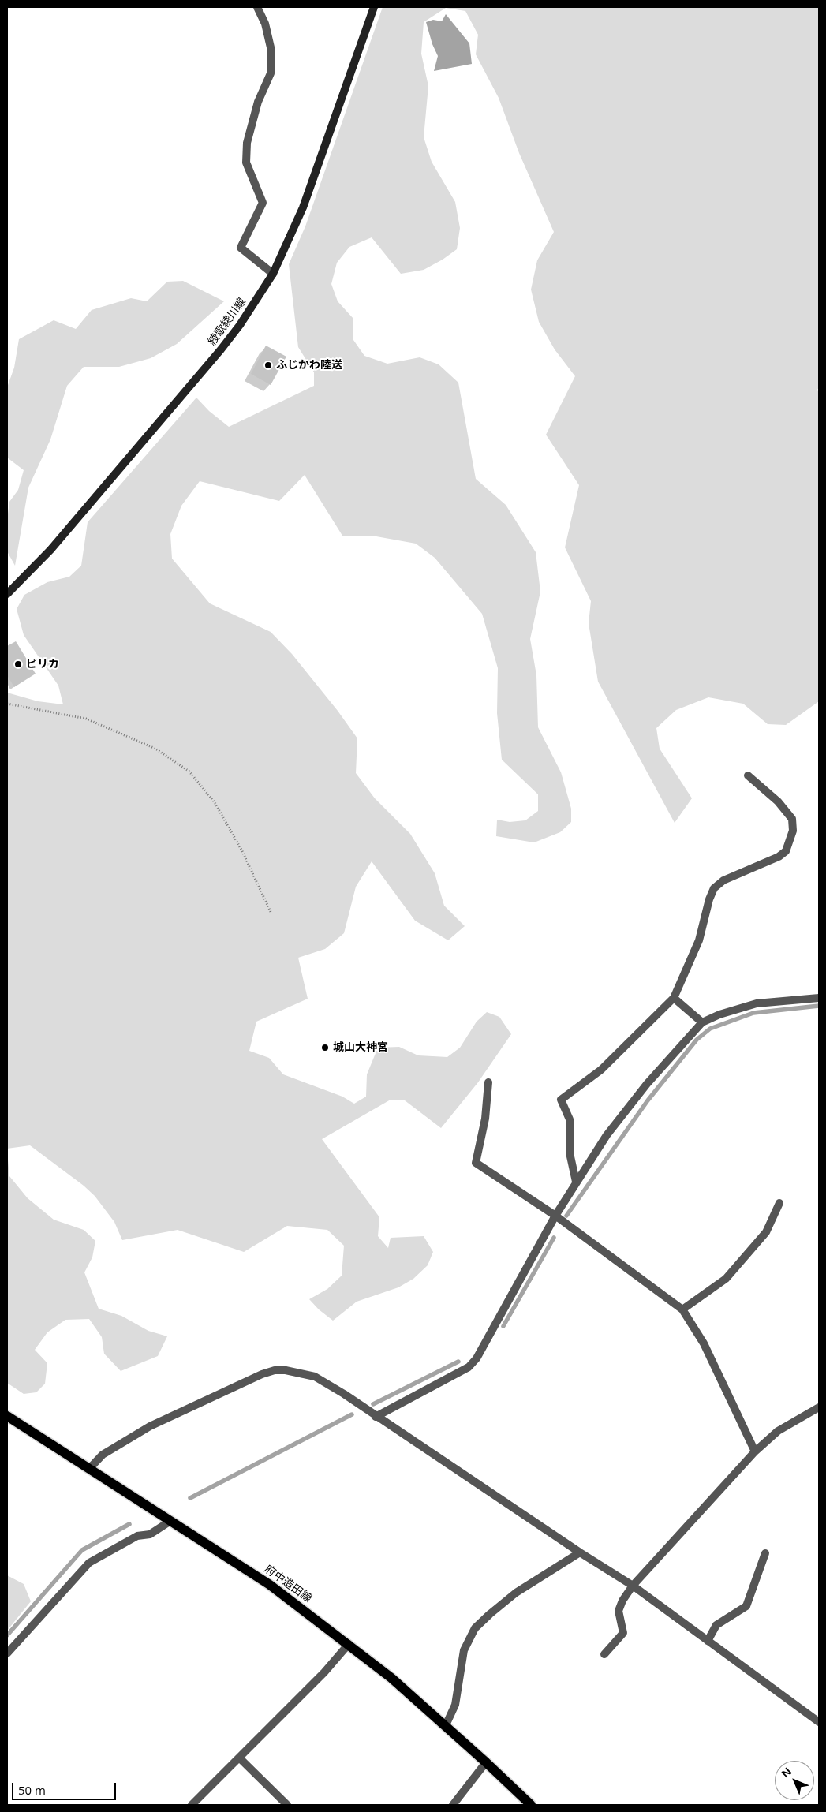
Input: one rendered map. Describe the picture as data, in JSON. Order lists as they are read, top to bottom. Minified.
{"streets":{"main road":["綾歌綾川線","府中造田線"]},"places":["ふじかわ陸送","ピリカ","城山大神宮"],"scale_bar":"50 m","north":"top left"}
